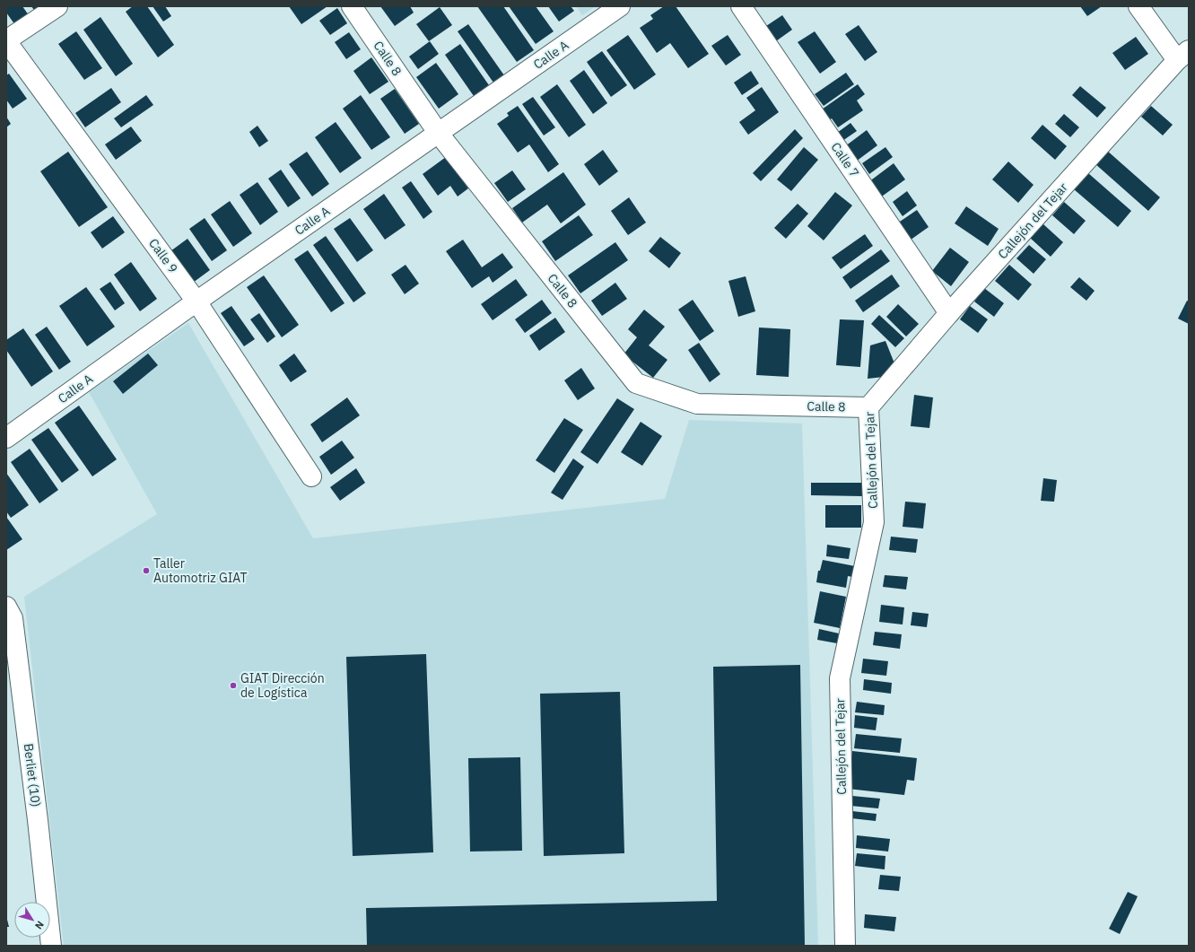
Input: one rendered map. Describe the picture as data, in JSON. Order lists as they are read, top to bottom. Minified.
{"streets":{"street":["Calle A","Calle 8","Calle 7","Callejón del Tejar","Calle 9","Berliet (10)"]},"crossings":[["Calle A","Calle 8"],["Calle A","Calle 9"],["Calle 8","Callejón del Tejar"],["Calle 7","Callejón del Tejar"]],"places":["Taller Automotriz GIAT","GIAT Dirección de Logística"],"north":"bottom right"}
